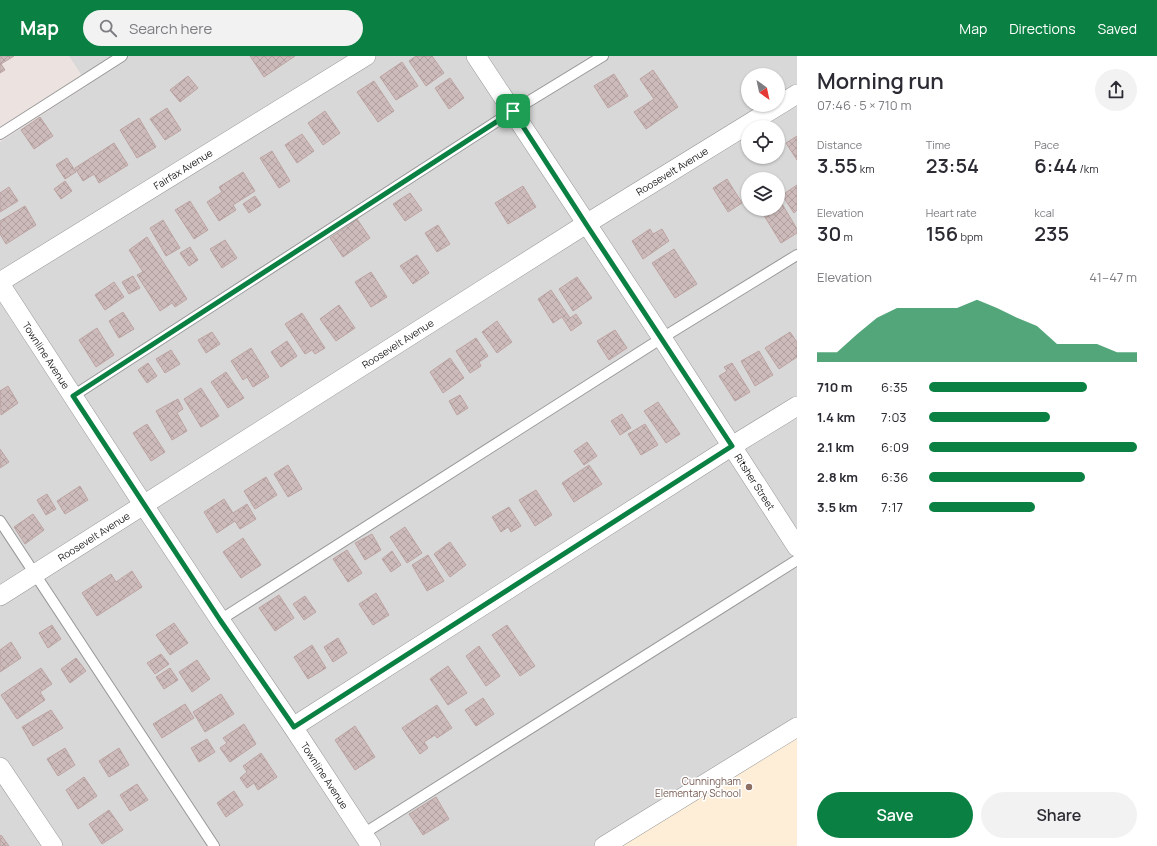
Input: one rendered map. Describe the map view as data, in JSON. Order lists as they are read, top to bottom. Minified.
{"streets":{"street":["Fairfax Avenue","Roosevelt Avenue","Townline Avenue","Ritsher Street"]},"crossings":[["Fairfax Avenue","Townline Avenue"],["Roosevelt Avenue","Townline Avenue"],["Roosevelt Avenue","Ritsher Street"]],"places":["Cunningham Elementary School"],"north":"bottom right","page":{"header":"Map","search":"Search here","nav":["Map","Directions","Saved"],"heading":["Morning run","07:46 · 5 × 710 m"],"stats":[["Distance","3.55 km"],["Time","23:54"],["Pace","6:44 /km"],["Elevation","30 m"],["Heart rate","156 bpm"],["kcal","235"]],"chart":["Elevation","41–47 m"],"list":[{"name":"710 m","note":"6:35"},{"name":"1.4 km","note":"7:03"},{"name":"2.1 km","note":"6:09"},{"name":"2.8 km","note":"6:36"},{"name":"3.5 km","note":"7:17"}],"buttons":["Save","Share"]}}
